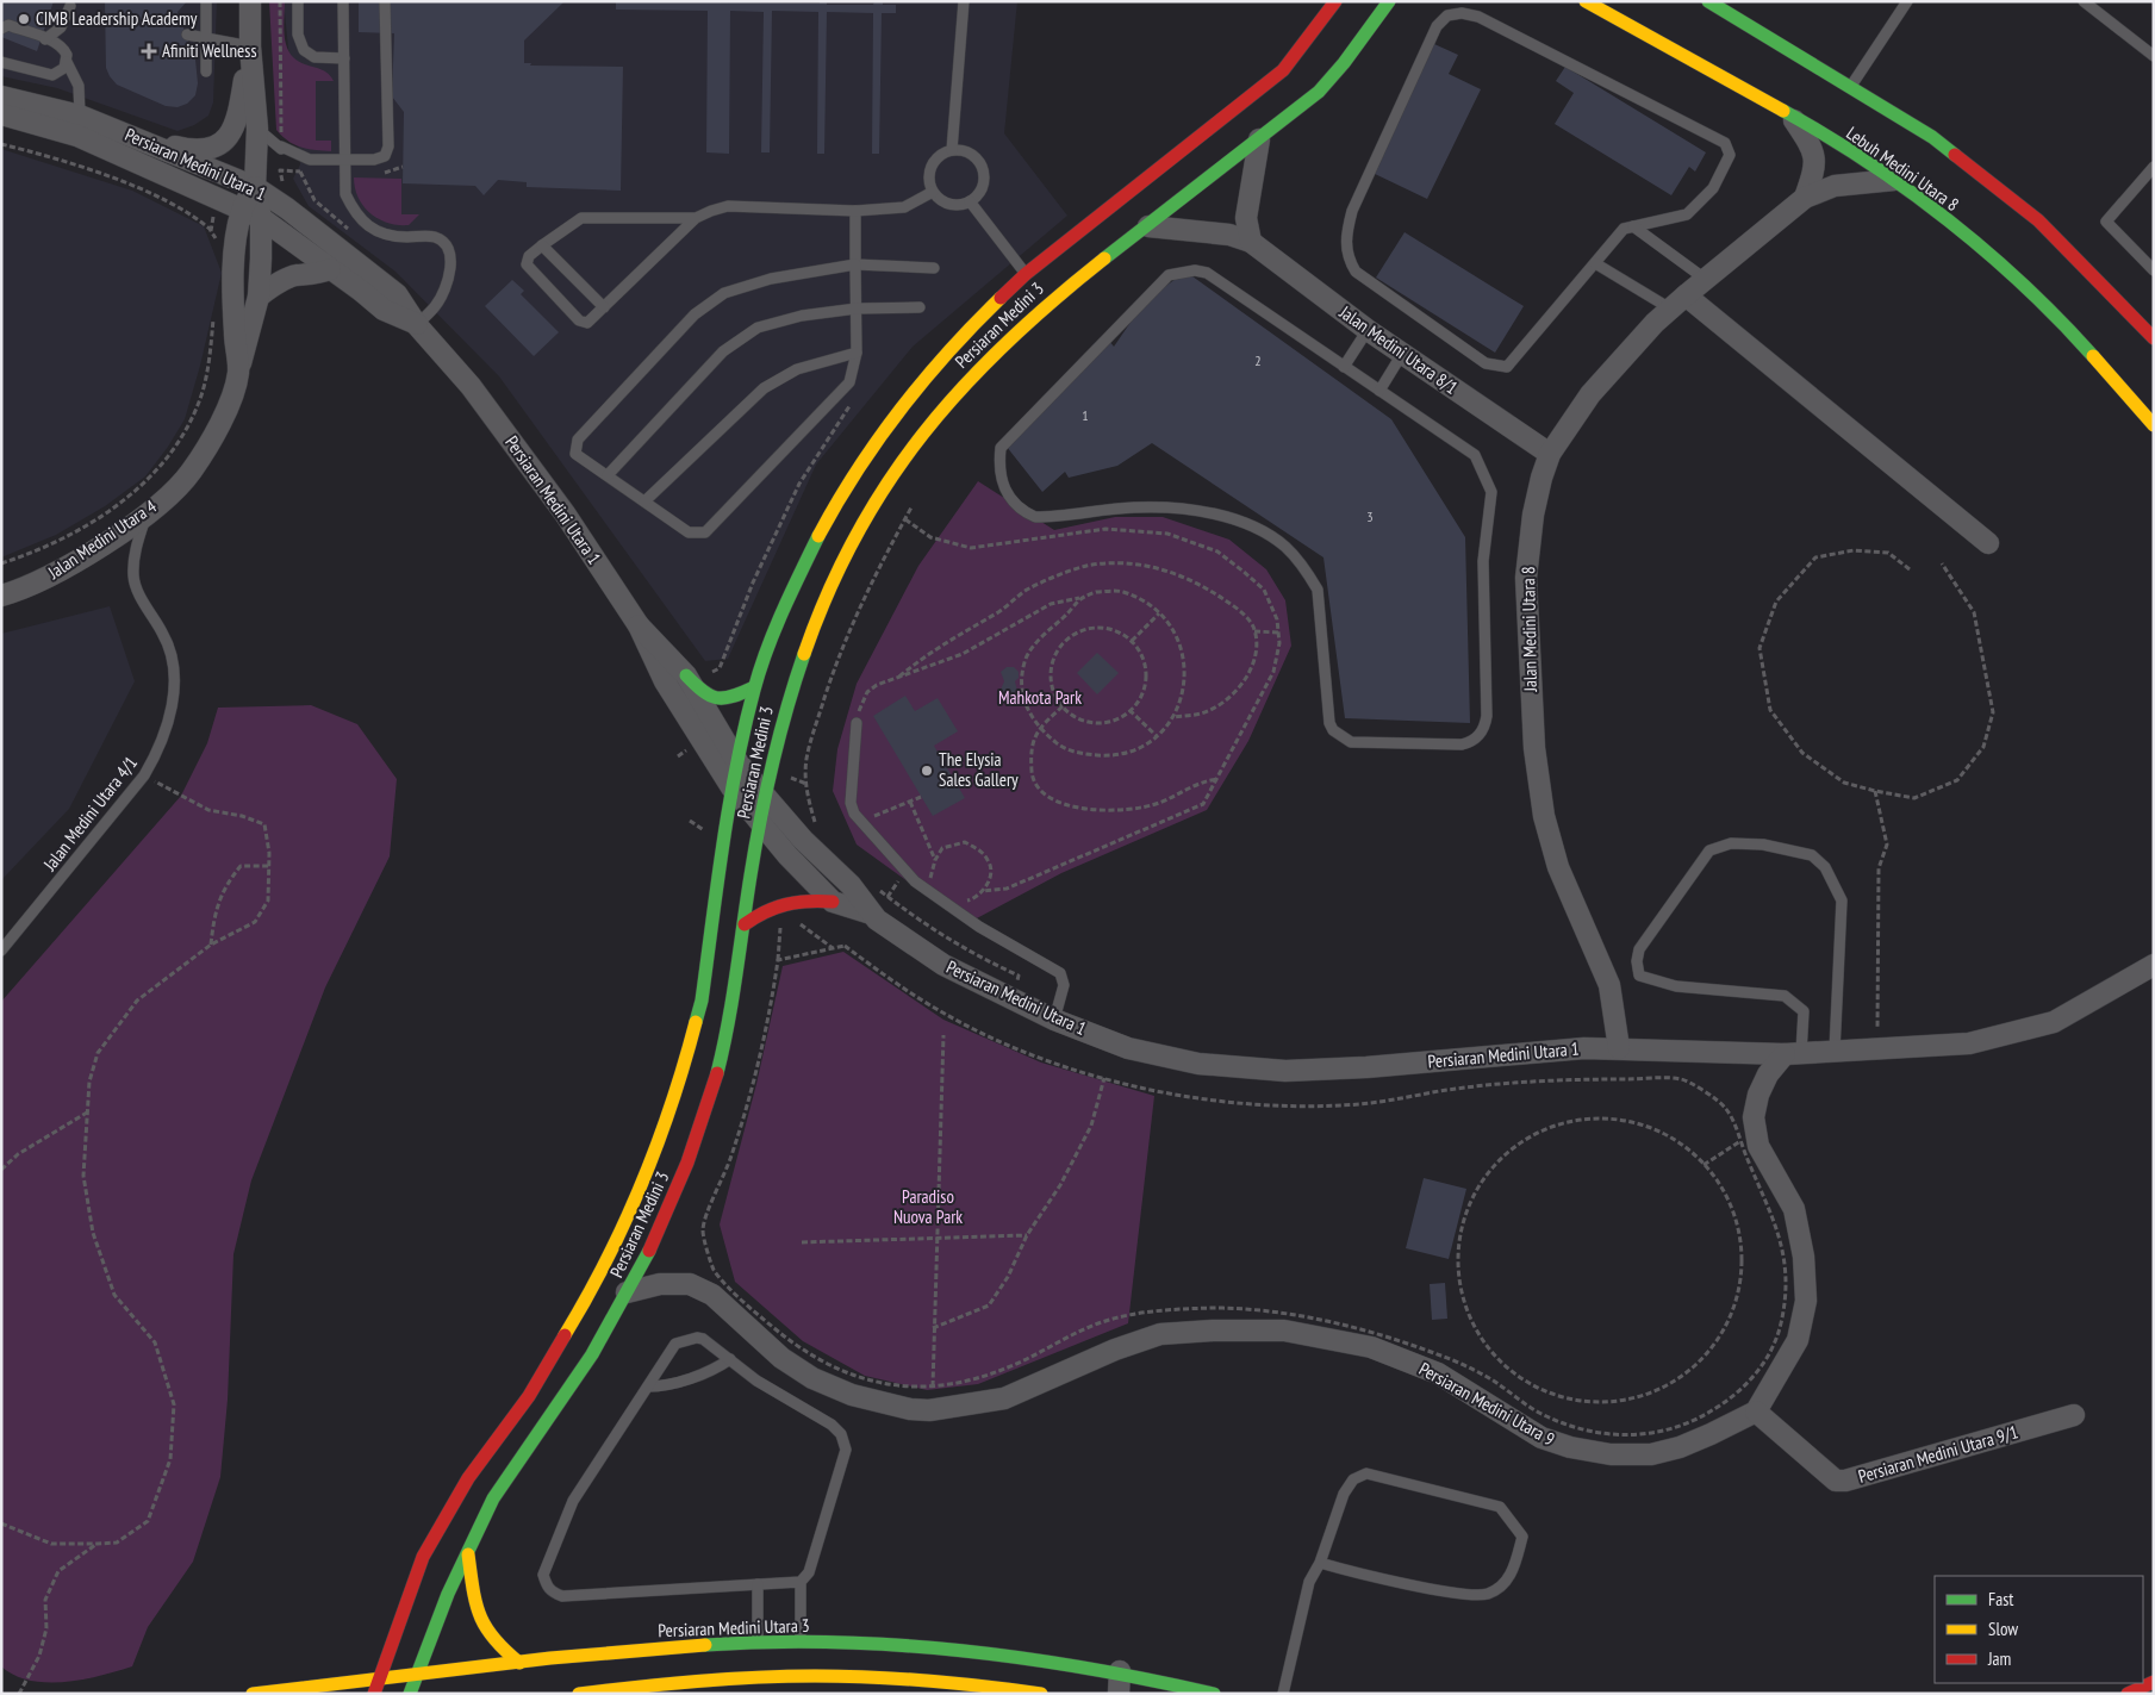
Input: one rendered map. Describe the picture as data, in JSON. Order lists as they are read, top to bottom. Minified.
{"streets":{"street":["Persiaran Medini Utara 1","Lebuh Medini Utara 8","Persiaran Medini 3","Jalan Medini Utara 8/1","Jalan Medini Utara 4","Jalan Medini Utara 8","Persiaran Medini Utara 9","Persiaran Medini Utara 9/1","Persiaran Medini Utara 3"],"lane":["Jalan Medini Utara 4/1"]},"crossings":[["Persiaran Medini Utara 1","Persiaran Medini 3"],["Persiaran Medini Utara 1","Jalan Medini Utara 4"],["Persiaran Medini Utara 1","Jalan Medini Utara 8"],["Lebuh Medini Utara 8","Jalan Medini Utara 8"],["Persiaran Medini 3","Jalan Medini Utara 8/1"],["Persiaran Medini 3","Persiaran Medini Utara 9"],["Persiaran Medini 3","Persiaran Medini Utara 3"],["Jalan Medini Utara 8/1","Jalan Medini Utara 8"],["Jalan Medini Utara 4","Jalan Medini Utara 4/1"],["Persiaran Medini Utara 9","Persiaran Medini Utara 9/1"]],"parks":["Mahkota Park","Paradiso Nuova Park"],"places":{"other":["CIMB Leadership Academy","The Elysia Sales Gallery"],"health":["Afiniti Wellness"]},"house_numbers":["2","1","3"],"legend":["Fast","Slow","Jam"]}
